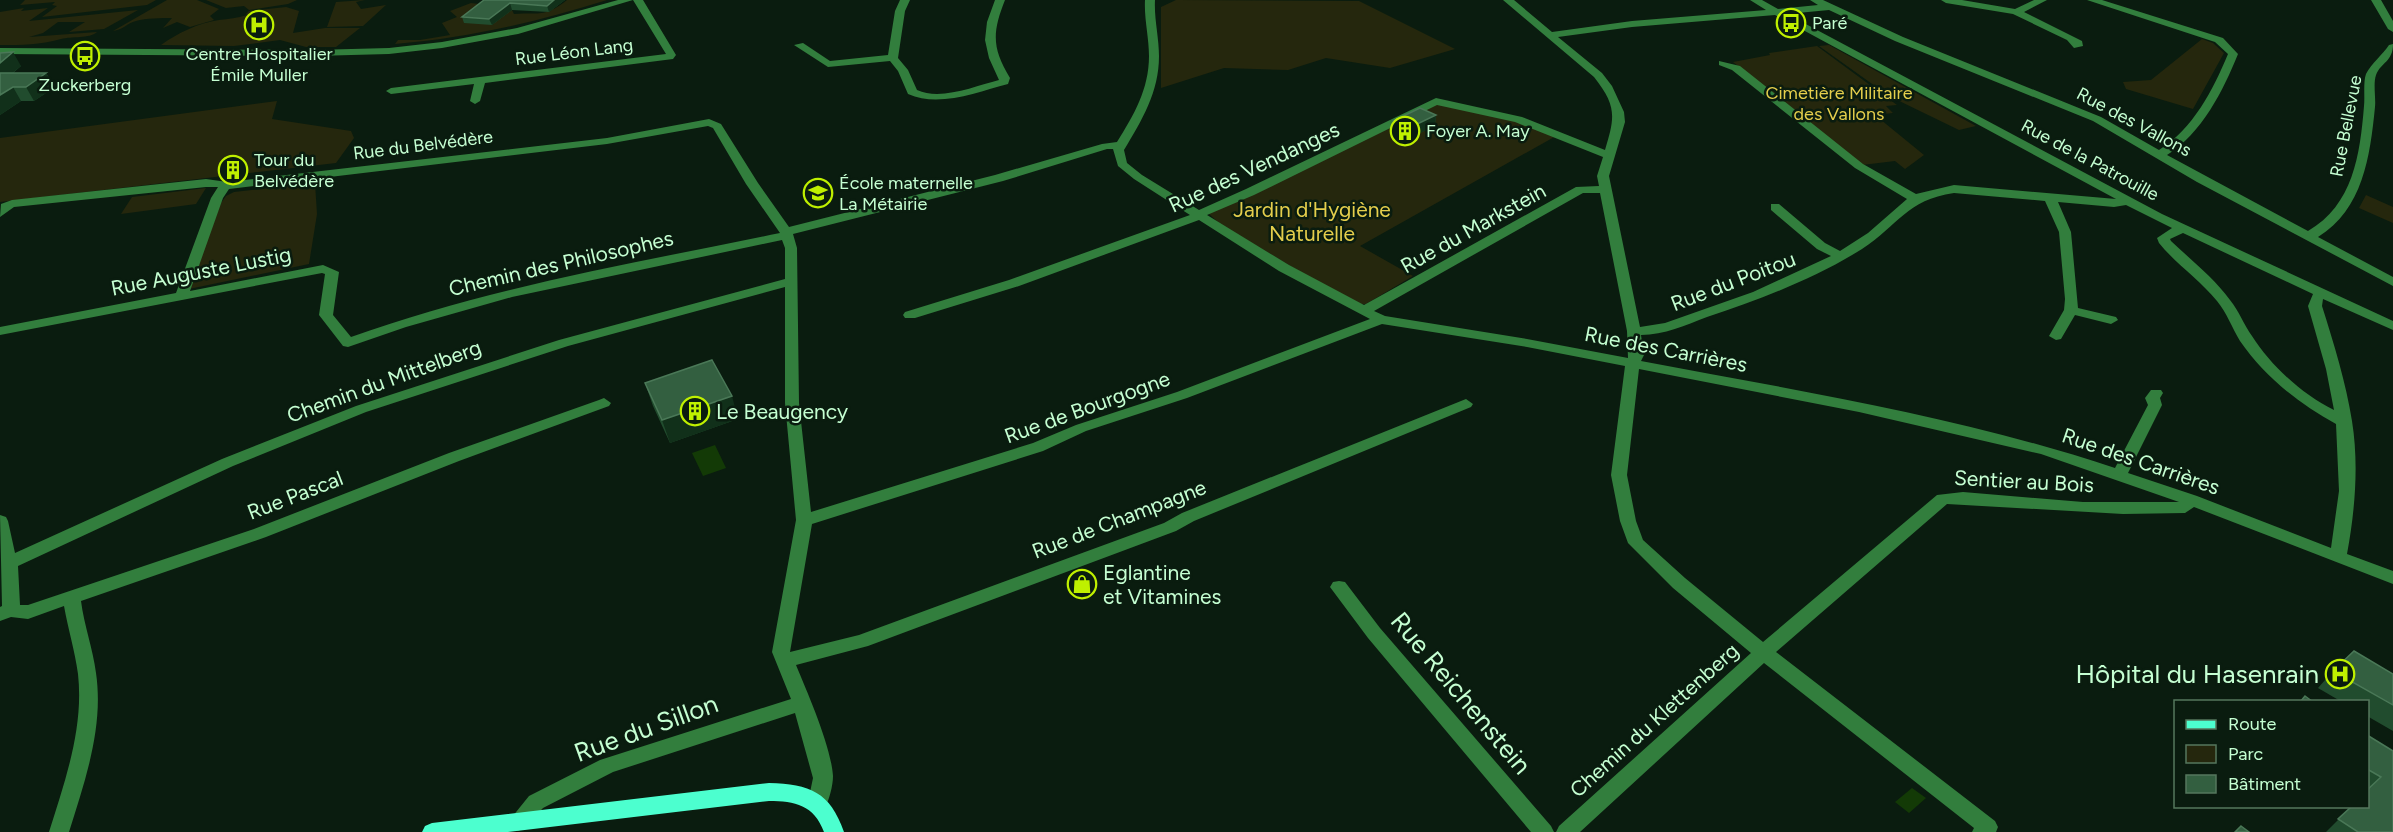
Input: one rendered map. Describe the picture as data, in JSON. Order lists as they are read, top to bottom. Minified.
{"streets":{"street":["Rue Léon Lang","Rue des Vallons","Rue Bellevue","Rue du Belvédère","Rue de la Patrouille","Rue des Vendanges","Rue du Markstein","Chemin des Philosophes","Rue Auguste Lustig","Rue du Poitou","Rue des Carrières","Chemin du Mittelberg","Rue de Bourgogne","Sentier au Bois","Rue Pascal","Rue de Champagne","Rue Reichenstein","Chemin du Klettenberg","Rue du Sillon"]},"crossings":[["Rue des Vallons","Rue Bellevue"],["Rue du Belvédère","Chemin des Philosophes"],["Rue de la Patrouille","Rue du Poitou"],["Rue des Vendanges","Rue des Carrières"],["Rue des Vendanges","Chemin du Klettenberg"],["Rue du Markstein","Rue des Carrières"],["Rue du Markstein","Chemin du Klettenberg"],["Chemin des Philosophes","Rue Auguste Lustig"],["Chemin des Philosophes","Rue des Carrières"],["Rue du Poitou","Chemin du Klettenberg"],["Rue des Carrières","Rue de Bourgogne"],["Rue des Carrières","Sentier au Bois"],["Rue des Carrières","Chemin du Klettenberg"],["Sentier au Bois","Chemin du Klettenberg"]],"parks":["Cimetière Militaire des Vallons","Jardin d'Hygiène Naturelle"],"places":{"bus stop":["Paré","Zuckerberg"],"hospital":["Centre Hospitalier Émile Muller","Hôpital du Hasenrain"],"building":["Foyer A. May","Tour du Belvédère","Le Beaugency"],"school or university":["École maternelle La Métairie"],"shop":["Eglantine et Vitamines"]},"legend":["Route","Parc","Bâtiment"]}
